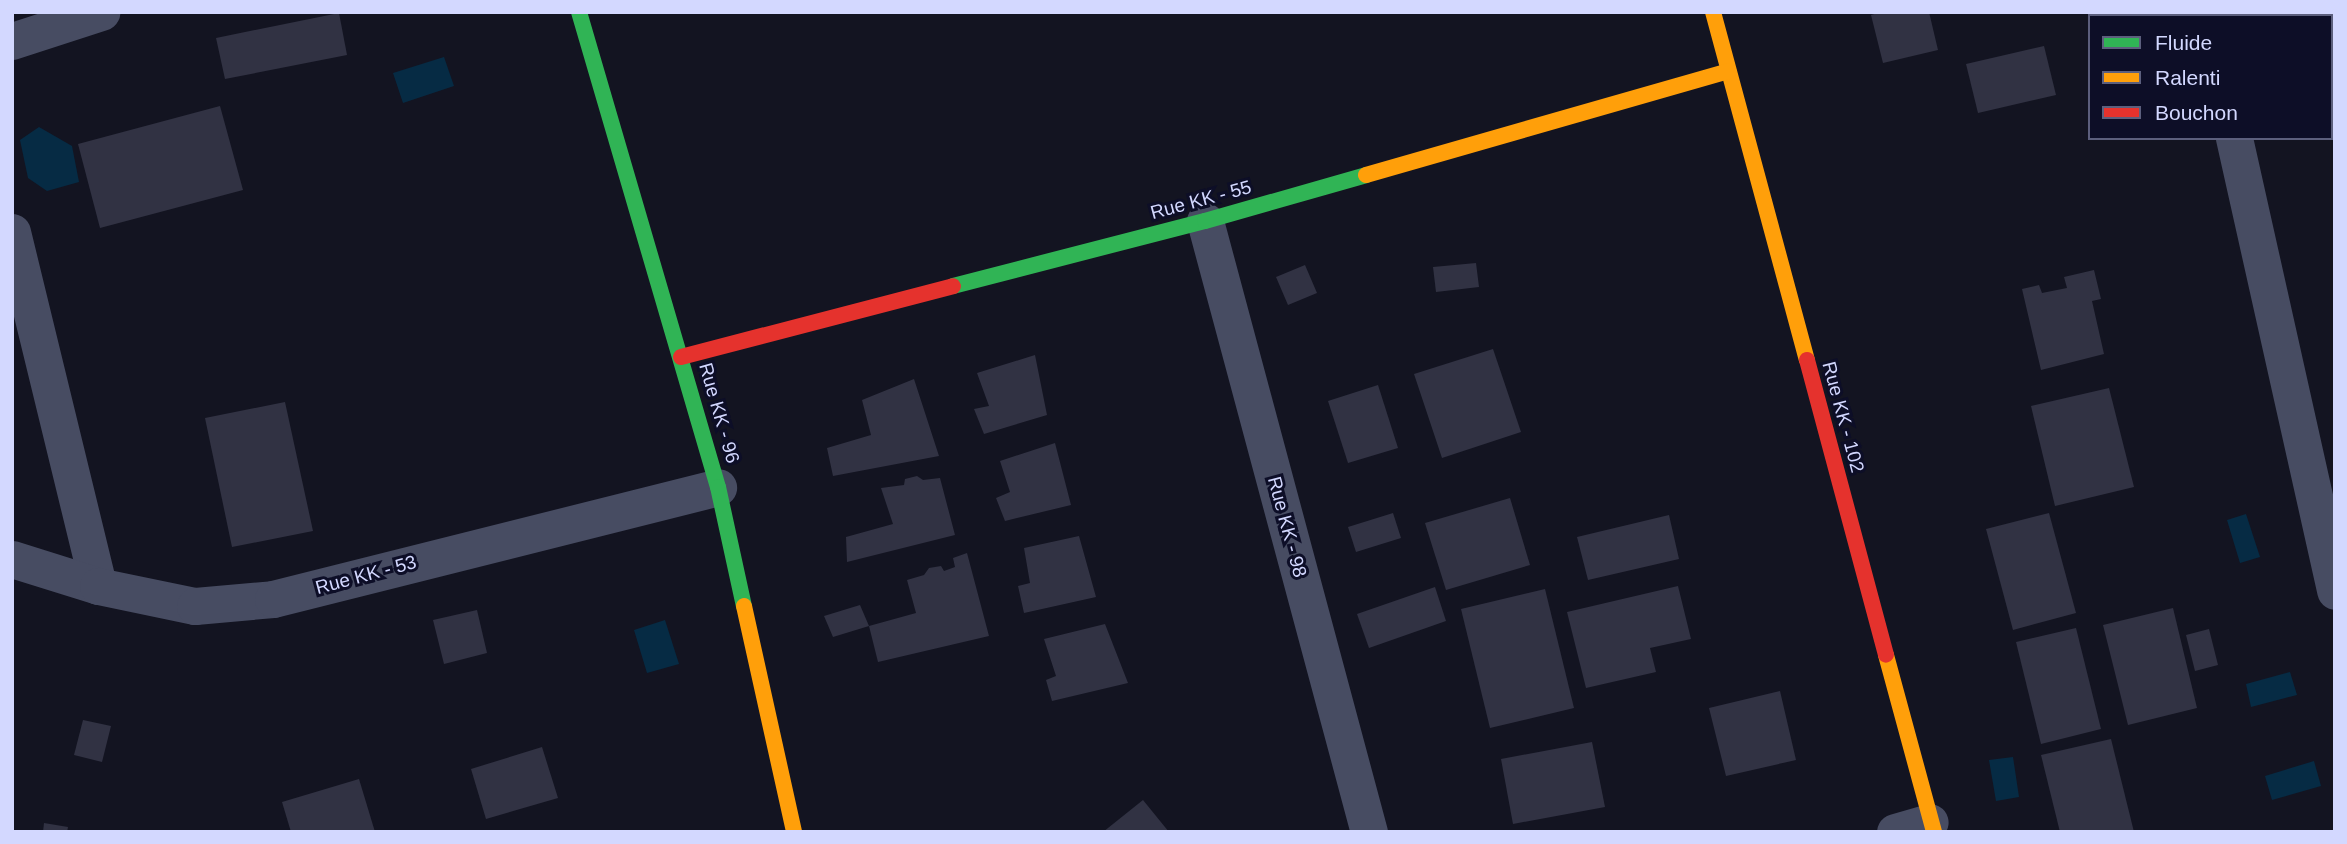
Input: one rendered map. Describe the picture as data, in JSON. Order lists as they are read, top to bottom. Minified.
{"streets":{"street":["Rue KK - 55","Rue KK - 96","Rue KK - 102","Rue KK - 98","Rue KK - 53"]},"crossings":[["Rue KK - 55","Rue KK - 96"],["Rue KK - 55","Rue KK - 102"],["Rue KK - 55","Rue KK - 98"],["Rue KK - 96","Rue KK - 53"]],"legend":["Fluide","Ralenti","Bouchon"]}
